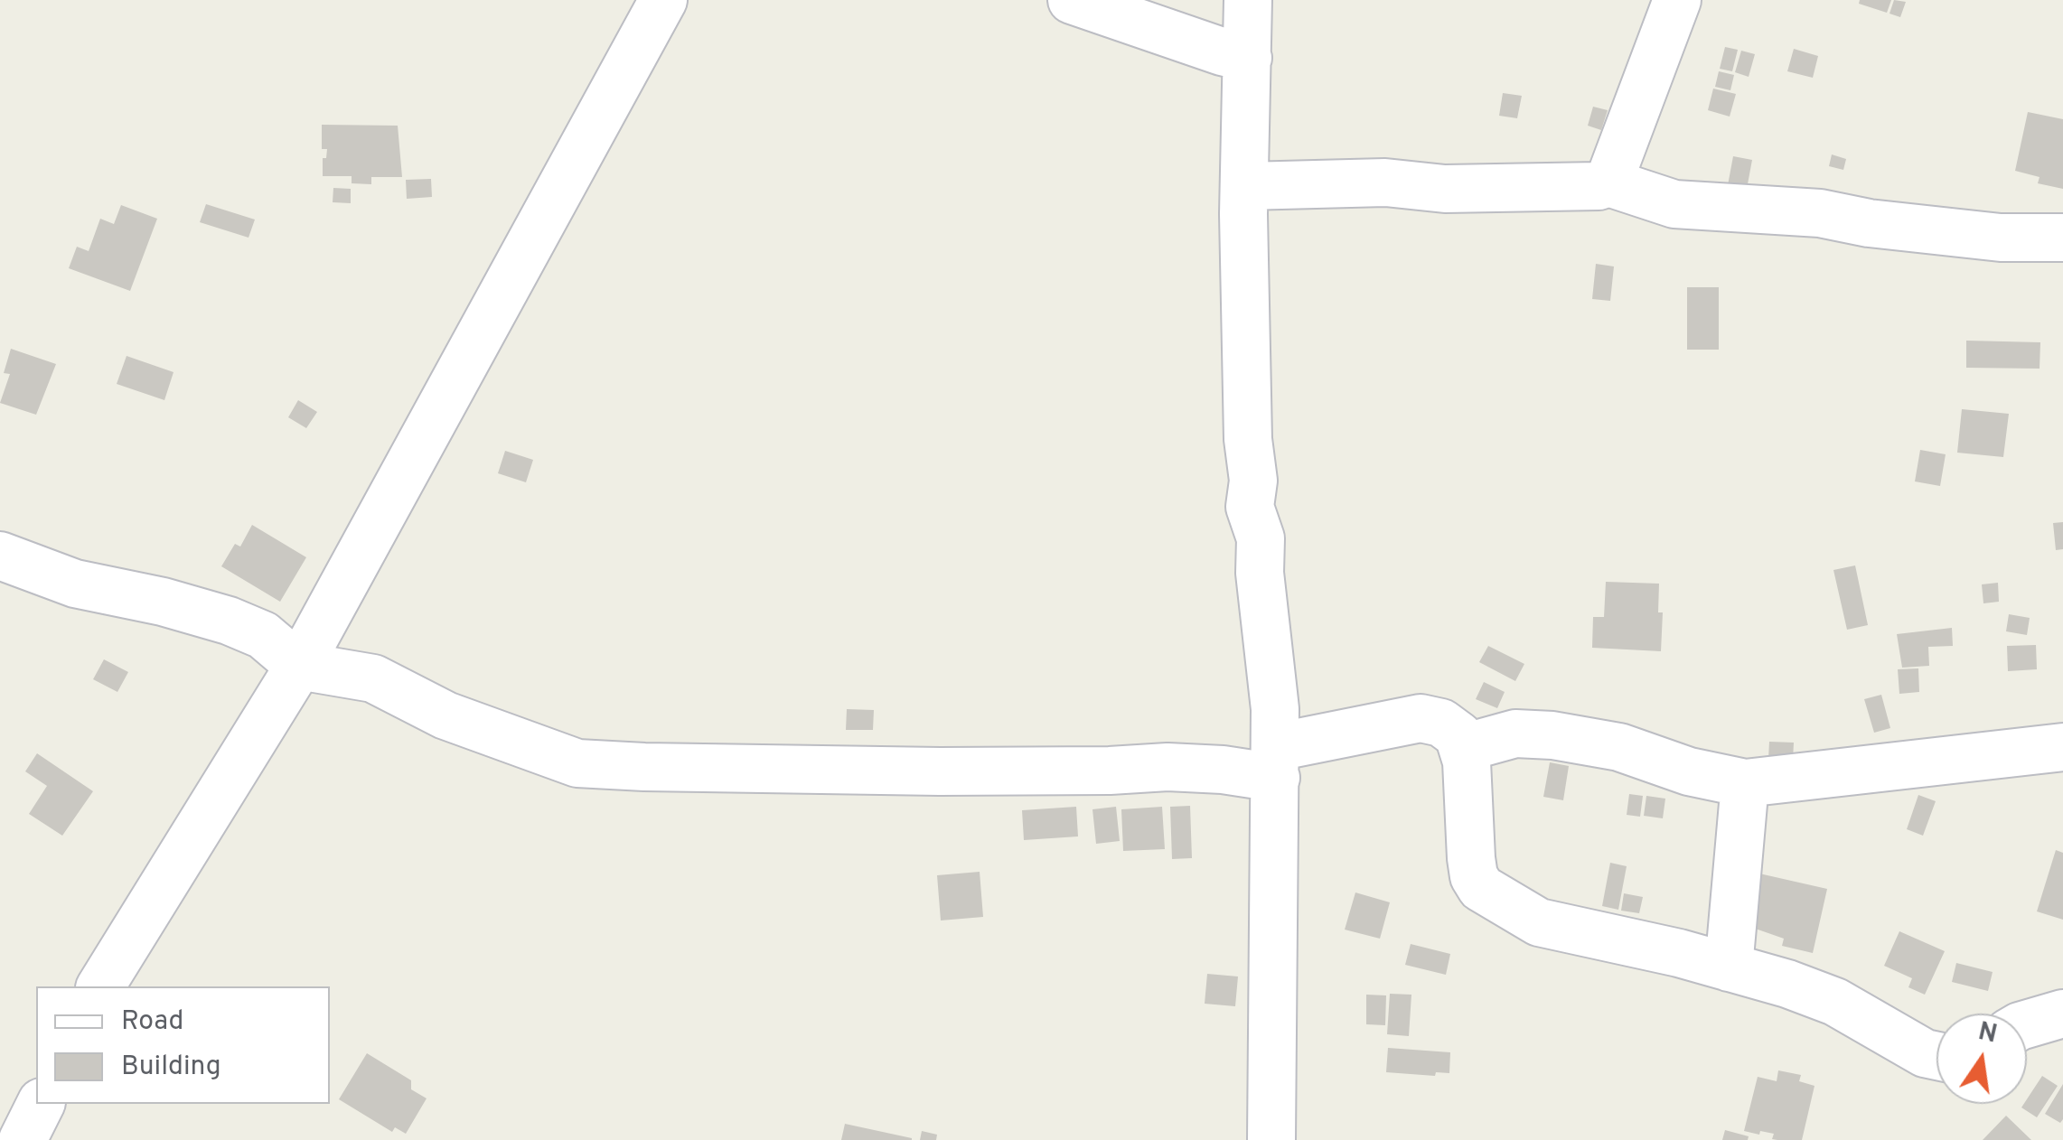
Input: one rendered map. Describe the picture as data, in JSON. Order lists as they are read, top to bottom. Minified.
{"legend":["Road","Building"],"north":"top"}
